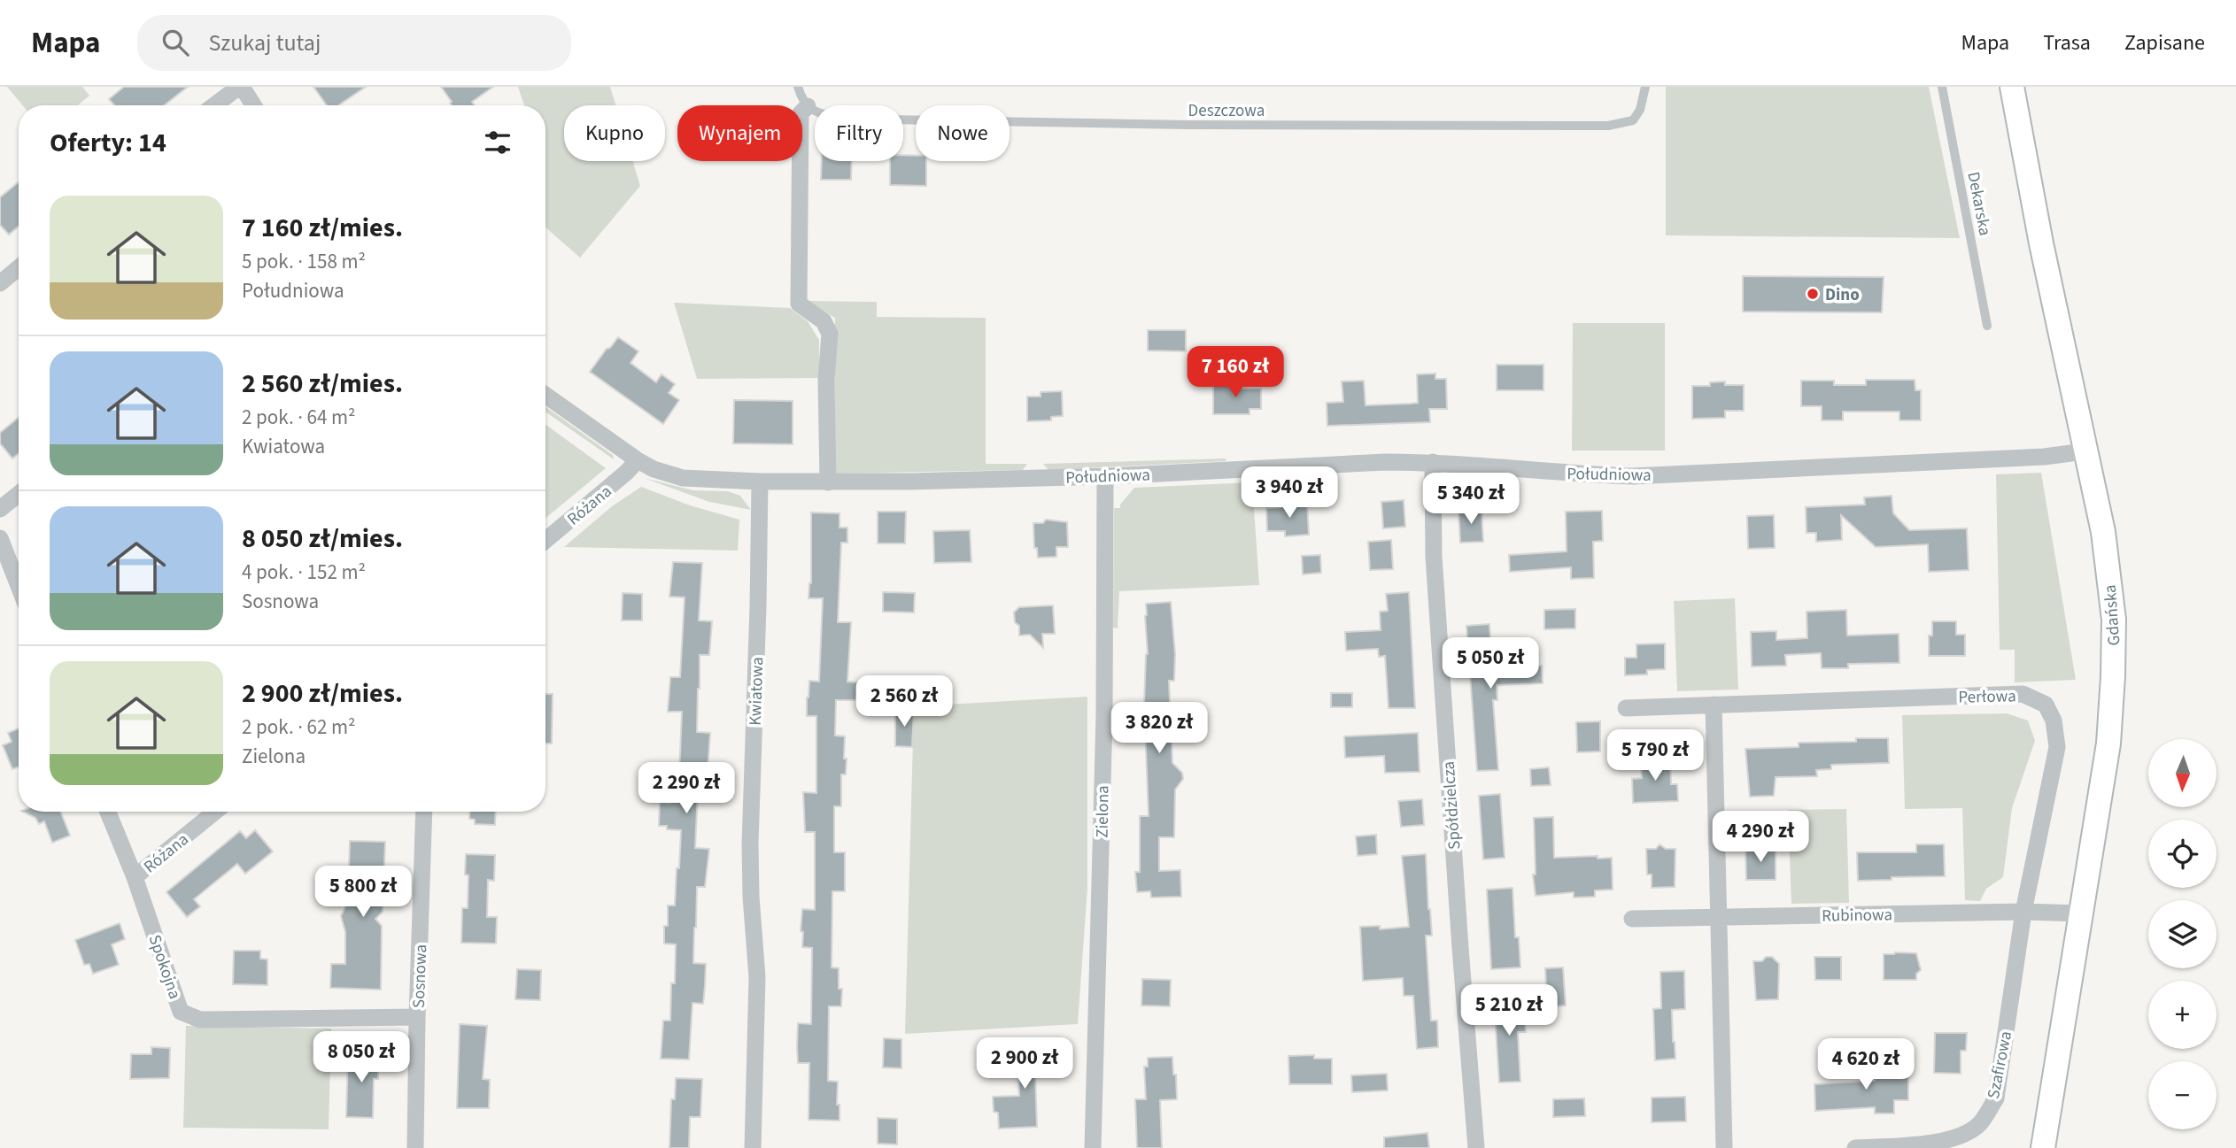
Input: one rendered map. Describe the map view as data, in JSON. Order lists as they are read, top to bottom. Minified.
{"streets":{"main road":["Gdańska"],"street":["Południowa","Różana","Kwiatowa","Perłowa","Spółdzielcza","Zielona","Rubinowa","Spokojna","Sosnowa","Szafirowa"],"lane":["Deszczowa","Dekarska"]},"crossings":[["Południowa","Gdańska"],["Południowa","Kwiatowa"],["Południowa","Spółdzielcza"],["Południowa","Zielona"],["Różana","Spokojna"],["Gdańska","Rubinowa"],["Perłowa","Rubinowa"],["Perłowa","Szafirowa"],["Rubinowa","Szafirowa"],["Spokojna","Sosnowa"]],"places":["Dino"],"north":"bottom","page":{"header":"Mapa","search":"Szukaj tutaj","nav":["Mapa","Trasa","Zapisane"],"chip":["Kupno","Wynajem","Filtry","Nowe"],"heading":"Oferty: 14","list":[{"name":"7 160 zł/mies.","note":"5 pok. · 158 m² · Południowa"},{"name":"2 560 zł/mies.","note":"2 pok. · 64 m² · Kwiatowa"},{"name":"8 050 zł/mies.","note":"4 pok. · 152 m² · Sosnowa"},{"name":"2 900 zł/mies.","note":"2 pok. · 62 m² · Zielona"}],"price":["7 160 zł","3 940 zł","5 340 zł","5 050 zł","2 560 zł","3 820 zł","5 790 zł","2 290 zł","4 290 zł","5 800 zł","5 210 zł","8 050 zł","2 900 zł","4 620 zł"],"map_buttons":["+","−"]}}
